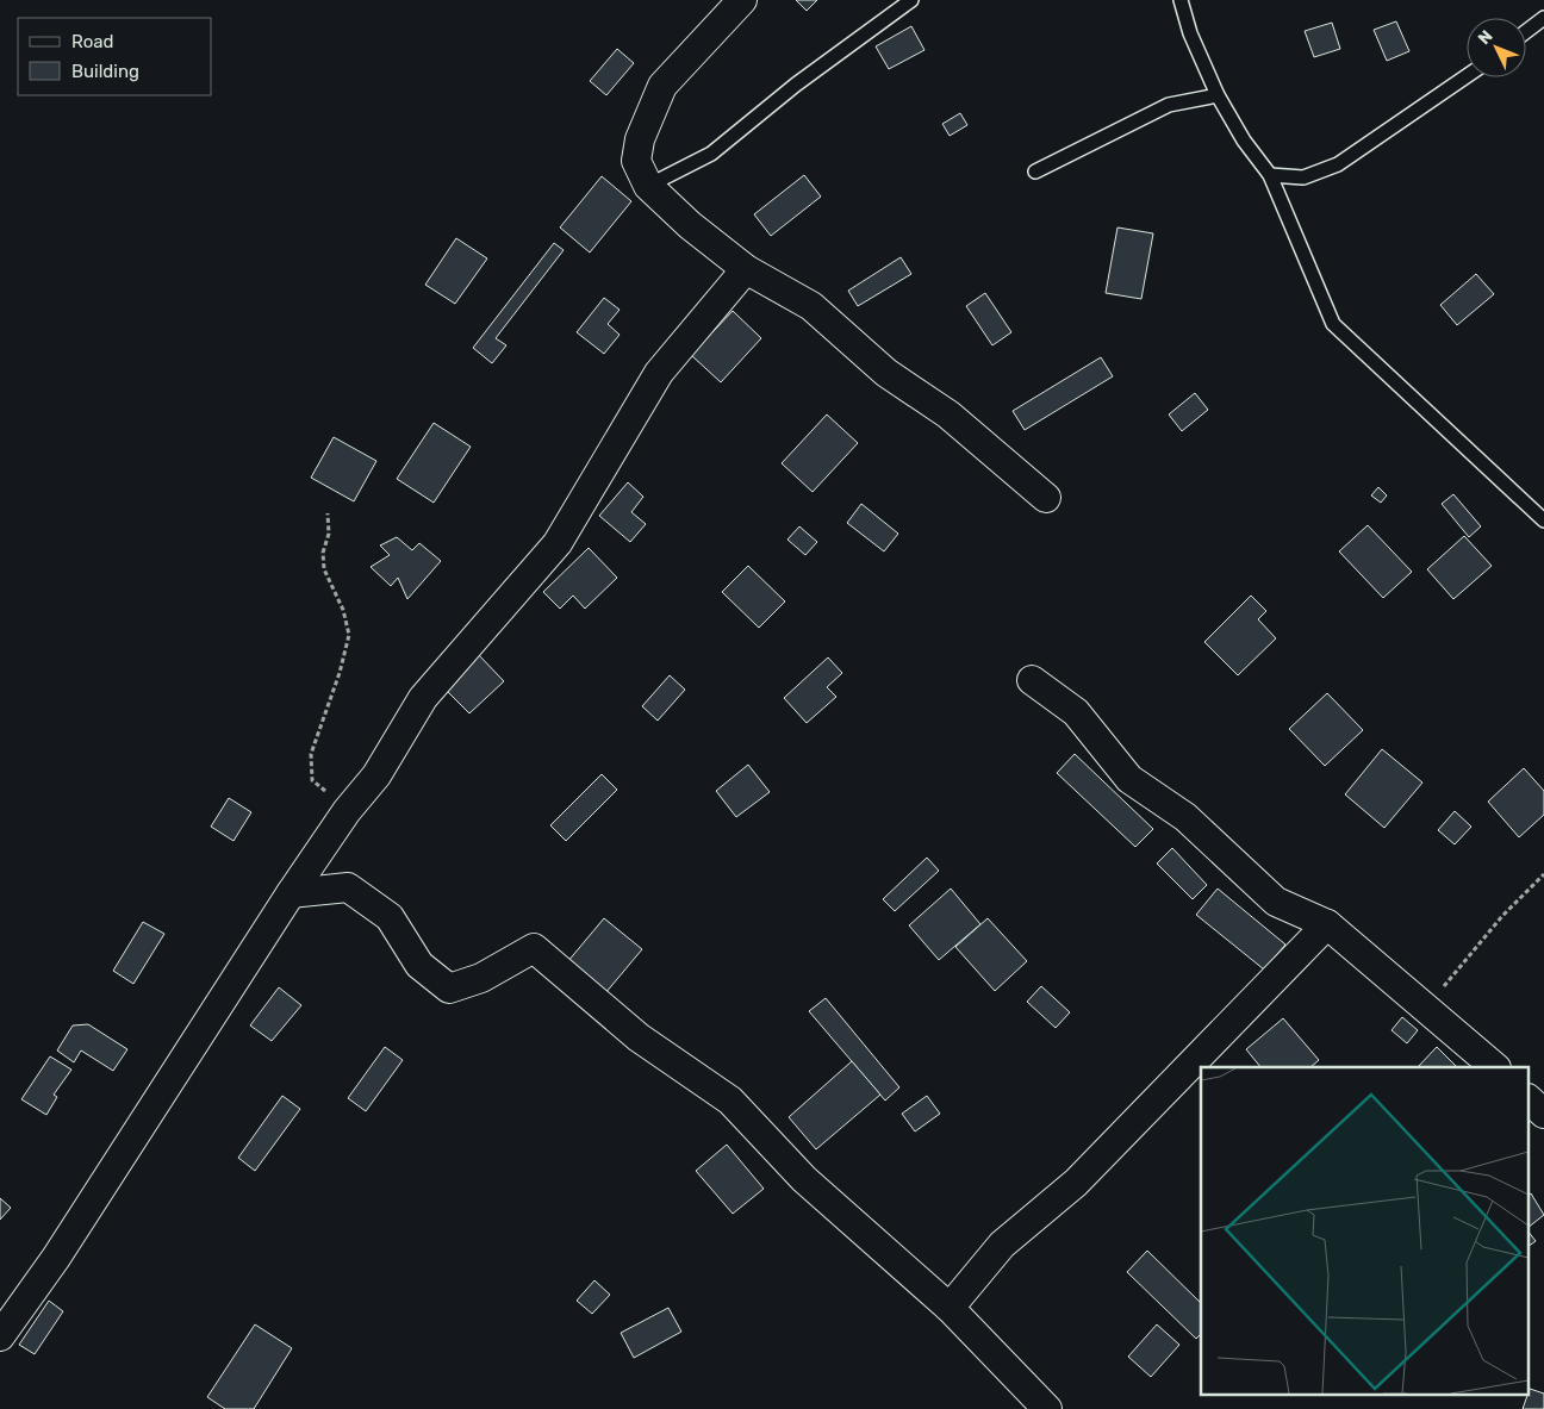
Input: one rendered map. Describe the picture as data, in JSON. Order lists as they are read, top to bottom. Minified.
{"legend":["Road","Building"],"north":"top left"}
